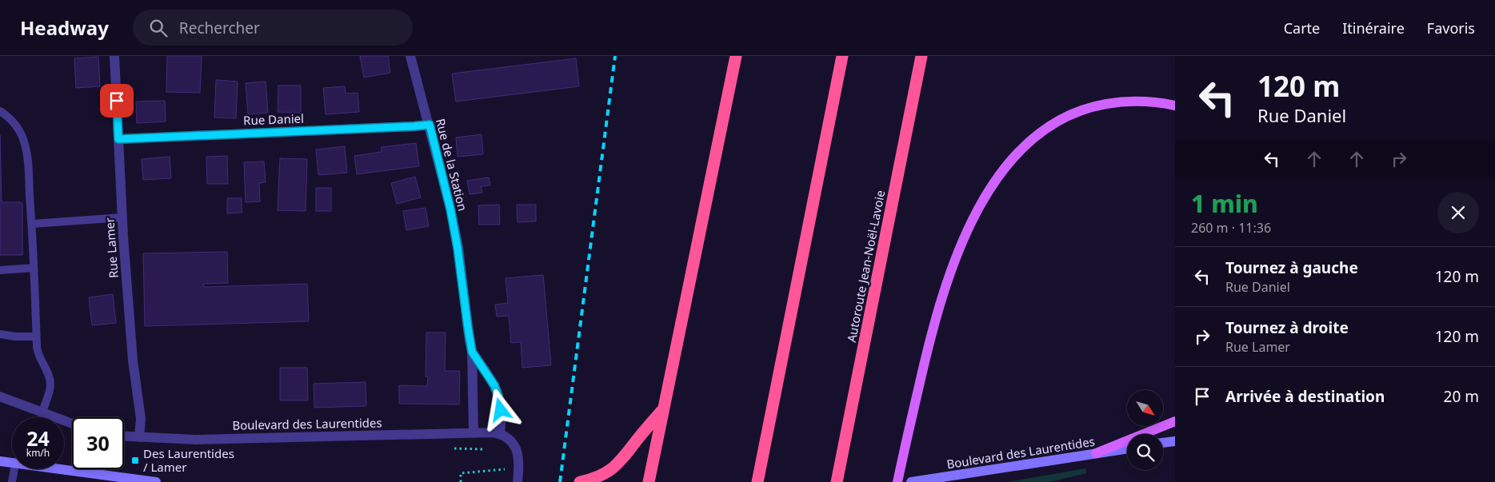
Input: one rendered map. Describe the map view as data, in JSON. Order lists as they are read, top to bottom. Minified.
{"streets":{"highway":["Autoroute Jean-Noël-Lavoie"],"main road":["Boulevard des Laurentides"],"street":["Rue Daniel","Rue de la Station","Rue Lamer"]},"crossings":[["Rue Daniel","Rue de la Station"],["Rue Daniel","Rue Lamer"],["Rue de la Station","Boulevard des Laurentides"],["Rue Lamer","Boulevard des Laurentides"]],"places":{"transit":["Des Laurentides / Lamer"]},"north":"bottom right","page":{"header":"Headway","search":"Rechercher","nav":["Carte","Itinéraire","Favoris"],"turn":["120 m","Rue Daniel"],"heading":["1 min","260 m · 11:36"],"list":[{"name":"Tournez à gauche","note":"Rue Daniel","value":"120 m"},{"name":"Tournez à droite","note":"Rue Lamer","value":"120 m"},{"name":"Arrivée à destination","value":"20 m"}],"speed":"24 km/h","limit":"30"}}
